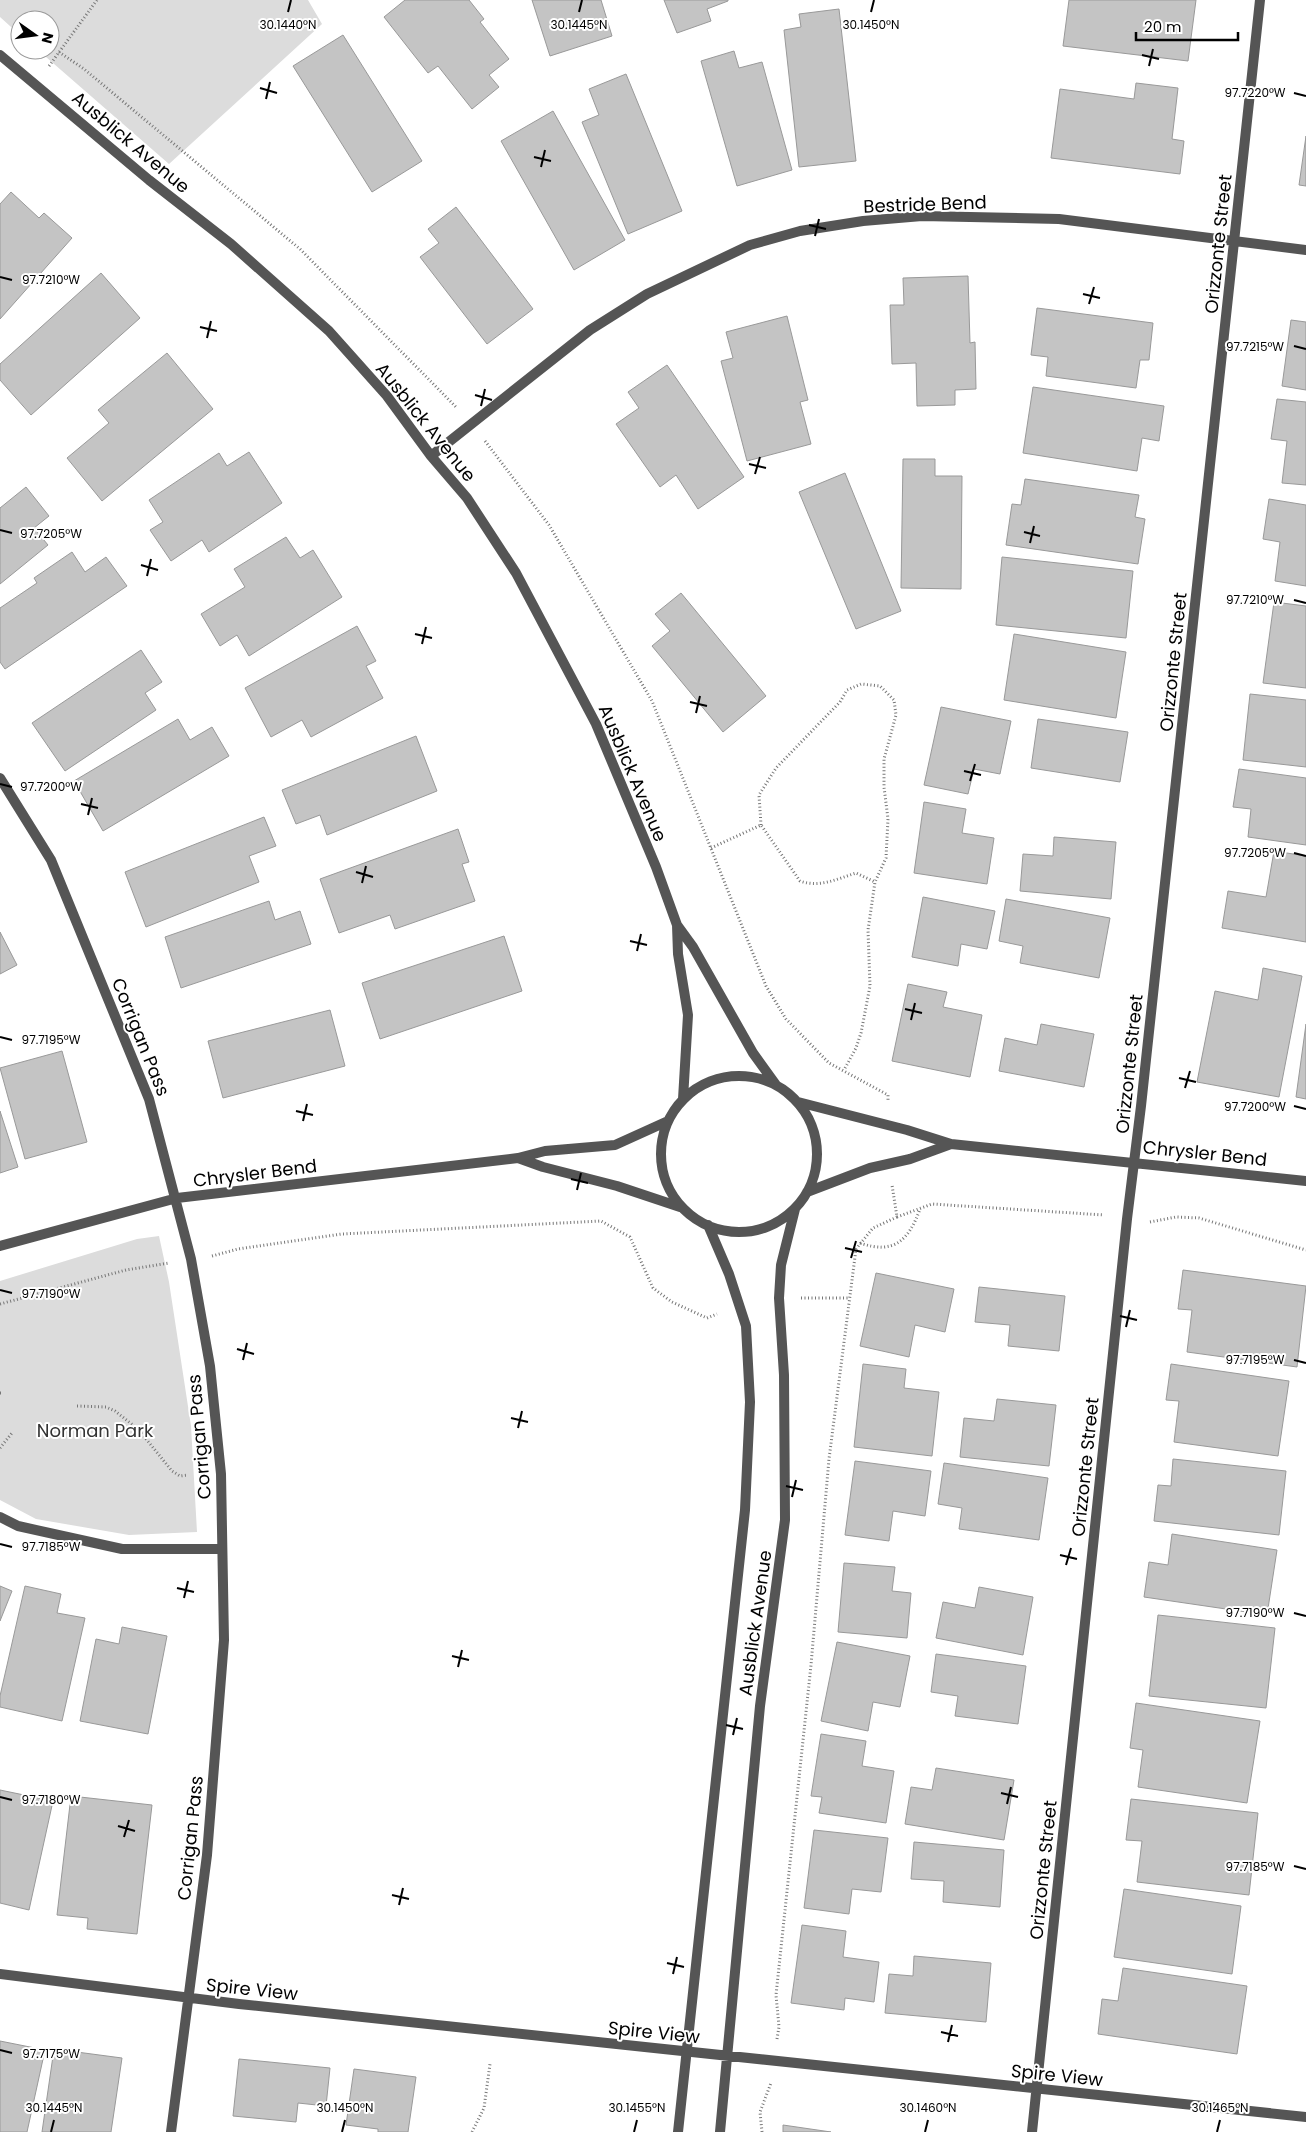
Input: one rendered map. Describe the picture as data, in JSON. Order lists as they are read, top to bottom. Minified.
{"streets":{"street":["Ausblick Avenue","Bestride Bend","Orizzonte Street","Corrigan Pass","Chrysler Bend","Spire View"]},"crossings":[["Ausblick Avenue","Bestride Bend"],["Ausblick Avenue","Chrysler Bend"],["Ausblick Avenue","Spire View"],["Bestride Bend","Orizzonte Street"],["Orizzonte Street","Chrysler Bend"],["Orizzonte Street","Spire View"],["Corrigan Pass","Chrysler Bend"],["Corrigan Pass","Spire View"]],"parks":["Norman Park"],"scale_bar":"20 m","north":"right","coordinates":["30.1440°N","30.1445°N","30.1450°N","97.7220°W","97.7210°W","97.7215°W","97.7205°W","97.7200°W","97.7195°W","97.7190°W","97.7185°W","97.7180°W","97.7175°W","30.1455°N","30.1460°N","30.1465°N"]}
